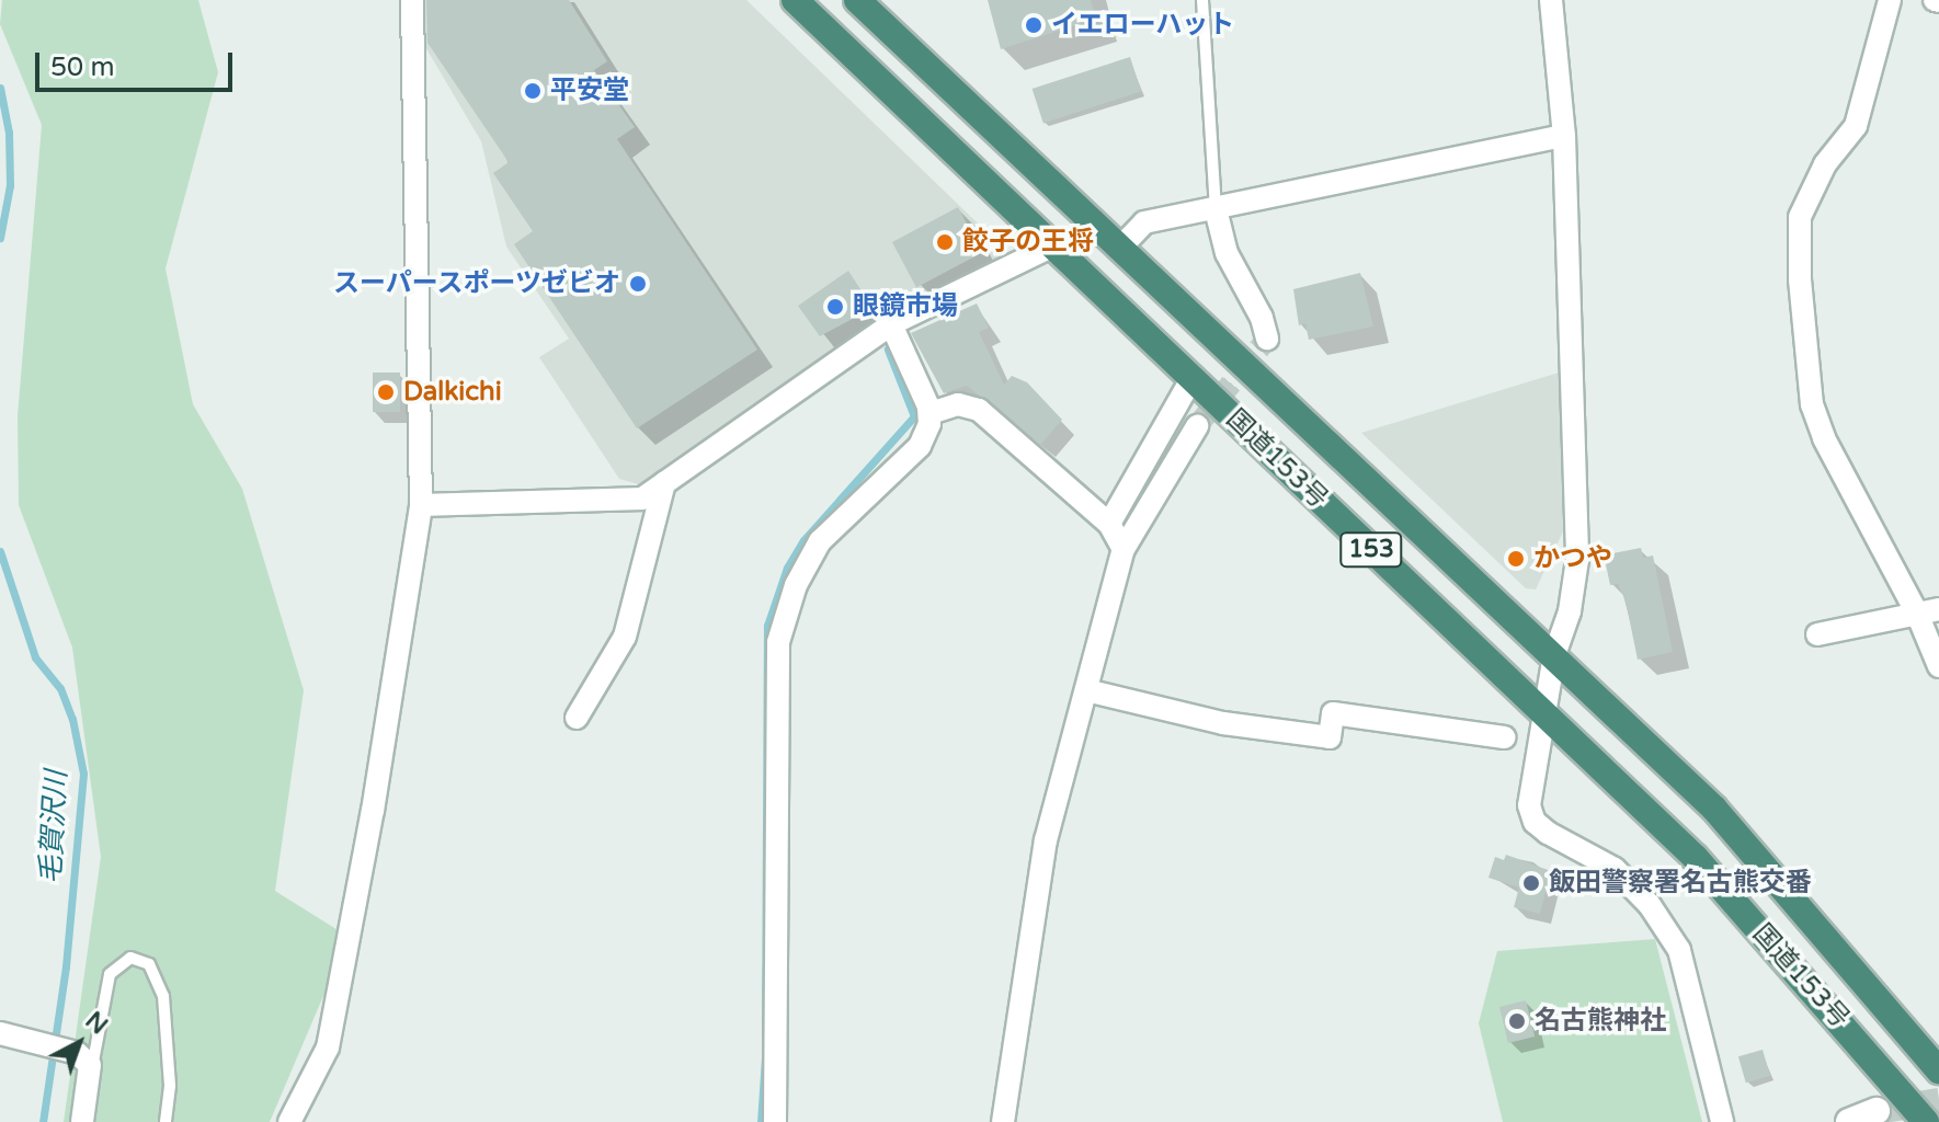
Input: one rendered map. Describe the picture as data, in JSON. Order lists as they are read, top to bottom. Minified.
{"streets":{"highway":["国道153号","153"]},"water":["毛賀沢川"],"places":["イエローハット","平安堂","餃子の王将","スーパースポーツゼビオ","眼鏡市場","Dalkichi","かつや","飯田警察署名古熊交番","名古熊神社"],"scale_bar":"50 m","north":"top right"}
